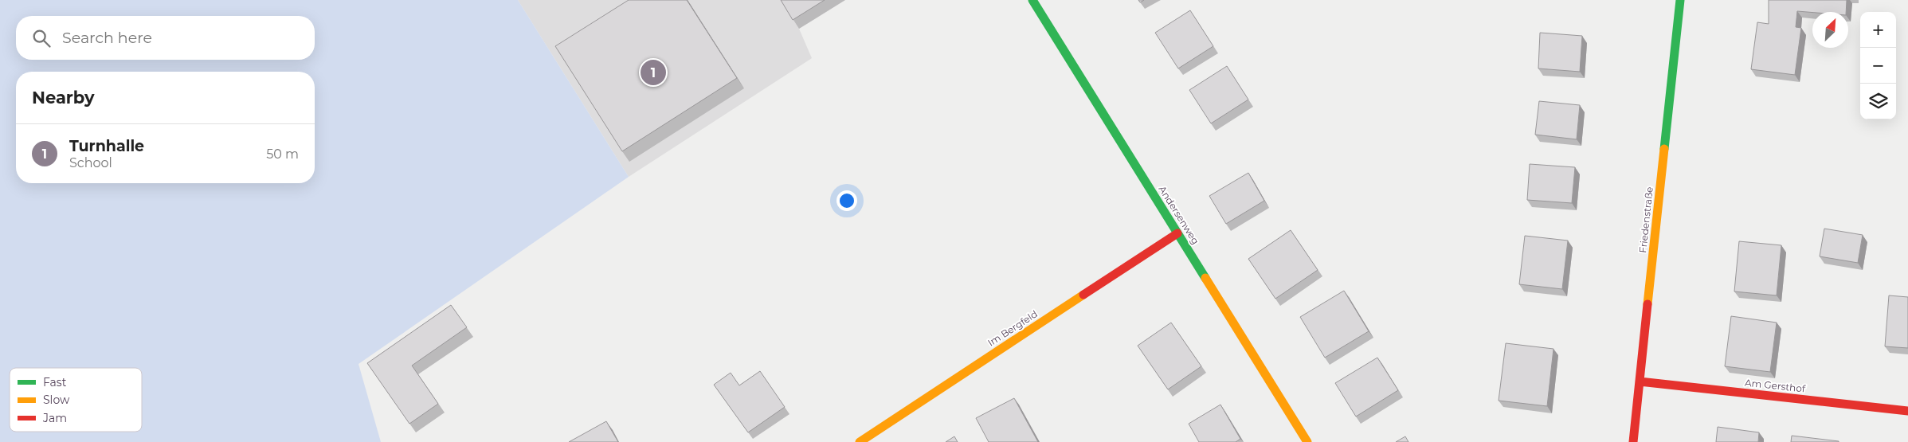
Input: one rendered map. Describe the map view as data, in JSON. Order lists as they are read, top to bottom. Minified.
{"streets":{"street":["Andersenweg","Friedenstraße","Im Bergfeld","Am Gersthof"]},"crossings":[["Andersenweg","Im Bergfeld"],["Friedenstraße","Am Gersthof"]],"legend":["Fast","Slow","Jam"],"north":"top right","page":{"map_buttons":["+","−"],"search":"Search here","pins":"1","heading":"Nearby","list":[{"mark":"1","name":"Turnhalle","note":"School","value":"50 m"}]}}
